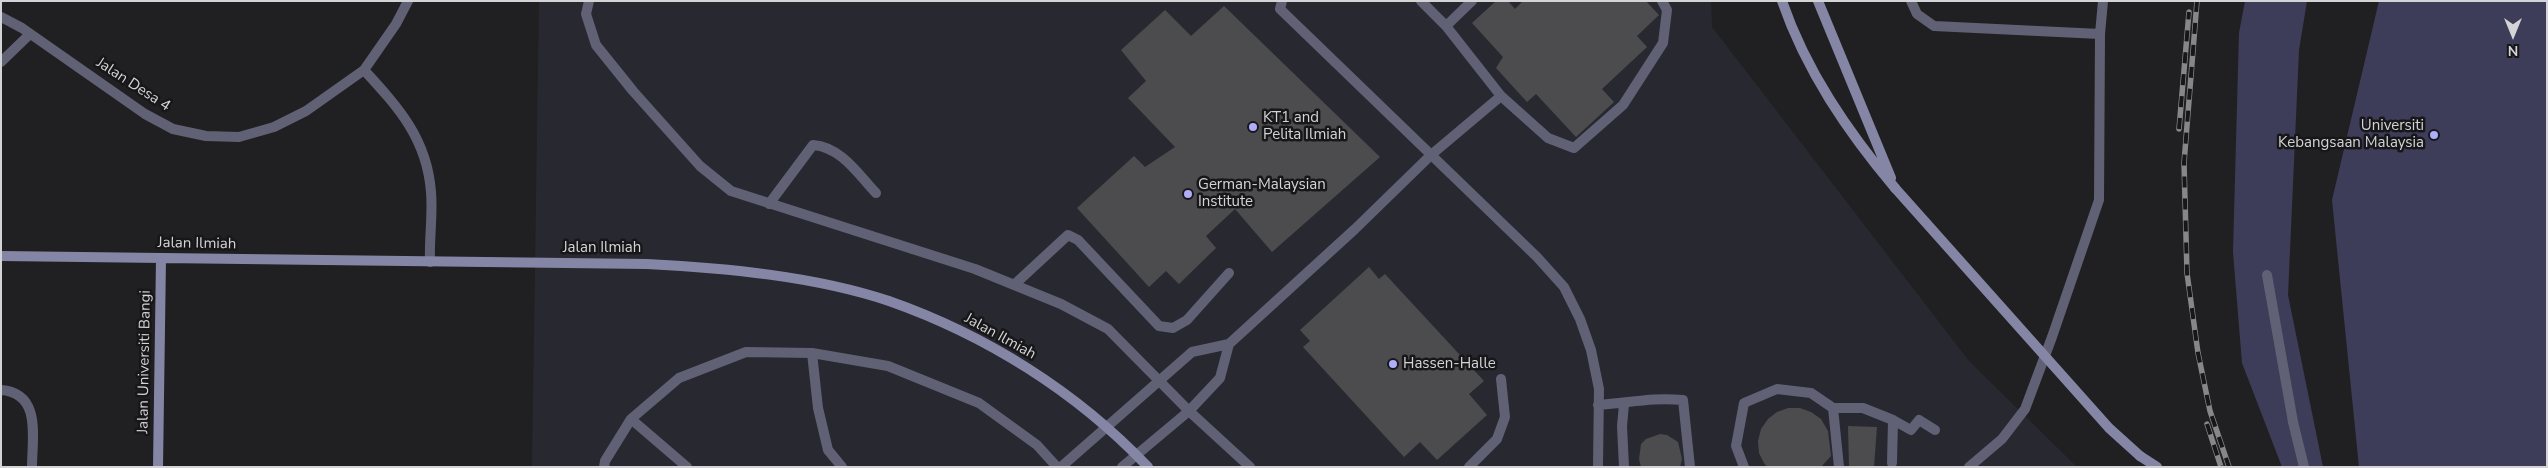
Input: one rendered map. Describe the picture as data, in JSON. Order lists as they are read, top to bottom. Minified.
{"streets":{"street":["Jalan Desa 4","Jalan Ilmiah","Jalan Universiti Bangi"]},"crossings":[["Jalan Ilmiah","Jalan Universiti Bangi"]],"places":["KT1 and Pelita Ilmiah","Universiti Kebangsaan Malaysia","German-Malaysian Institute","Hassen-Halle"],"north":"bottom"}
